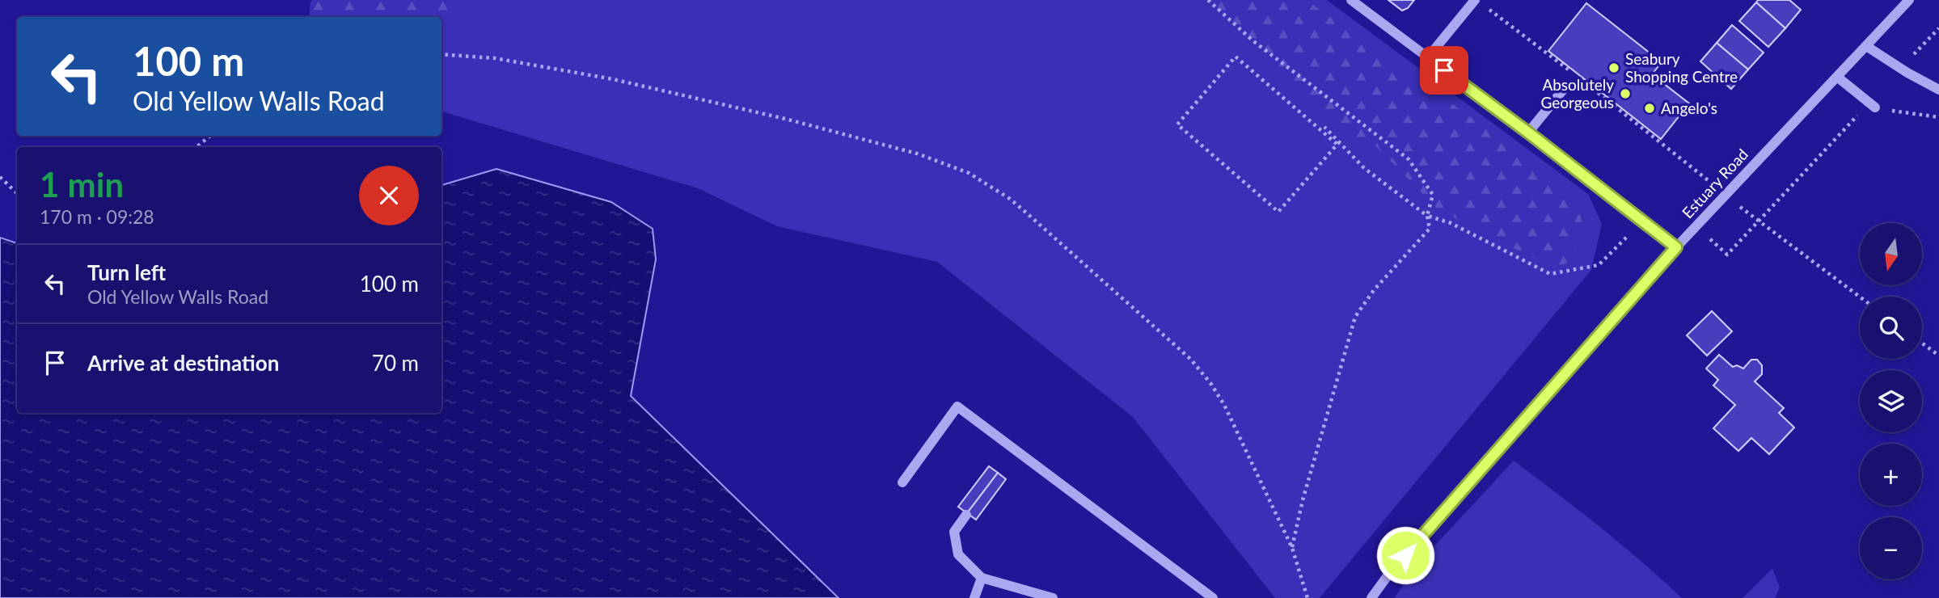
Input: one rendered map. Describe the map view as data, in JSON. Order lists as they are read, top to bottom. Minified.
{"streets":{"street":["Estuary Road"]},"places":["Seabury Shopping Centre","Absolutely Georgeous","Angelo's"],"north":"bottom","page":{"turn":["100 m","Old Yellow Walls Road"],"heading":["1 min","170 m · 09:28"],"map_buttons":["+","−"],"list":[{"name":"Turn left","note":"Old Yellow Walls Road","value":"100 m"},{"name":"Arrive at destination","value":"70 m"}]}}
